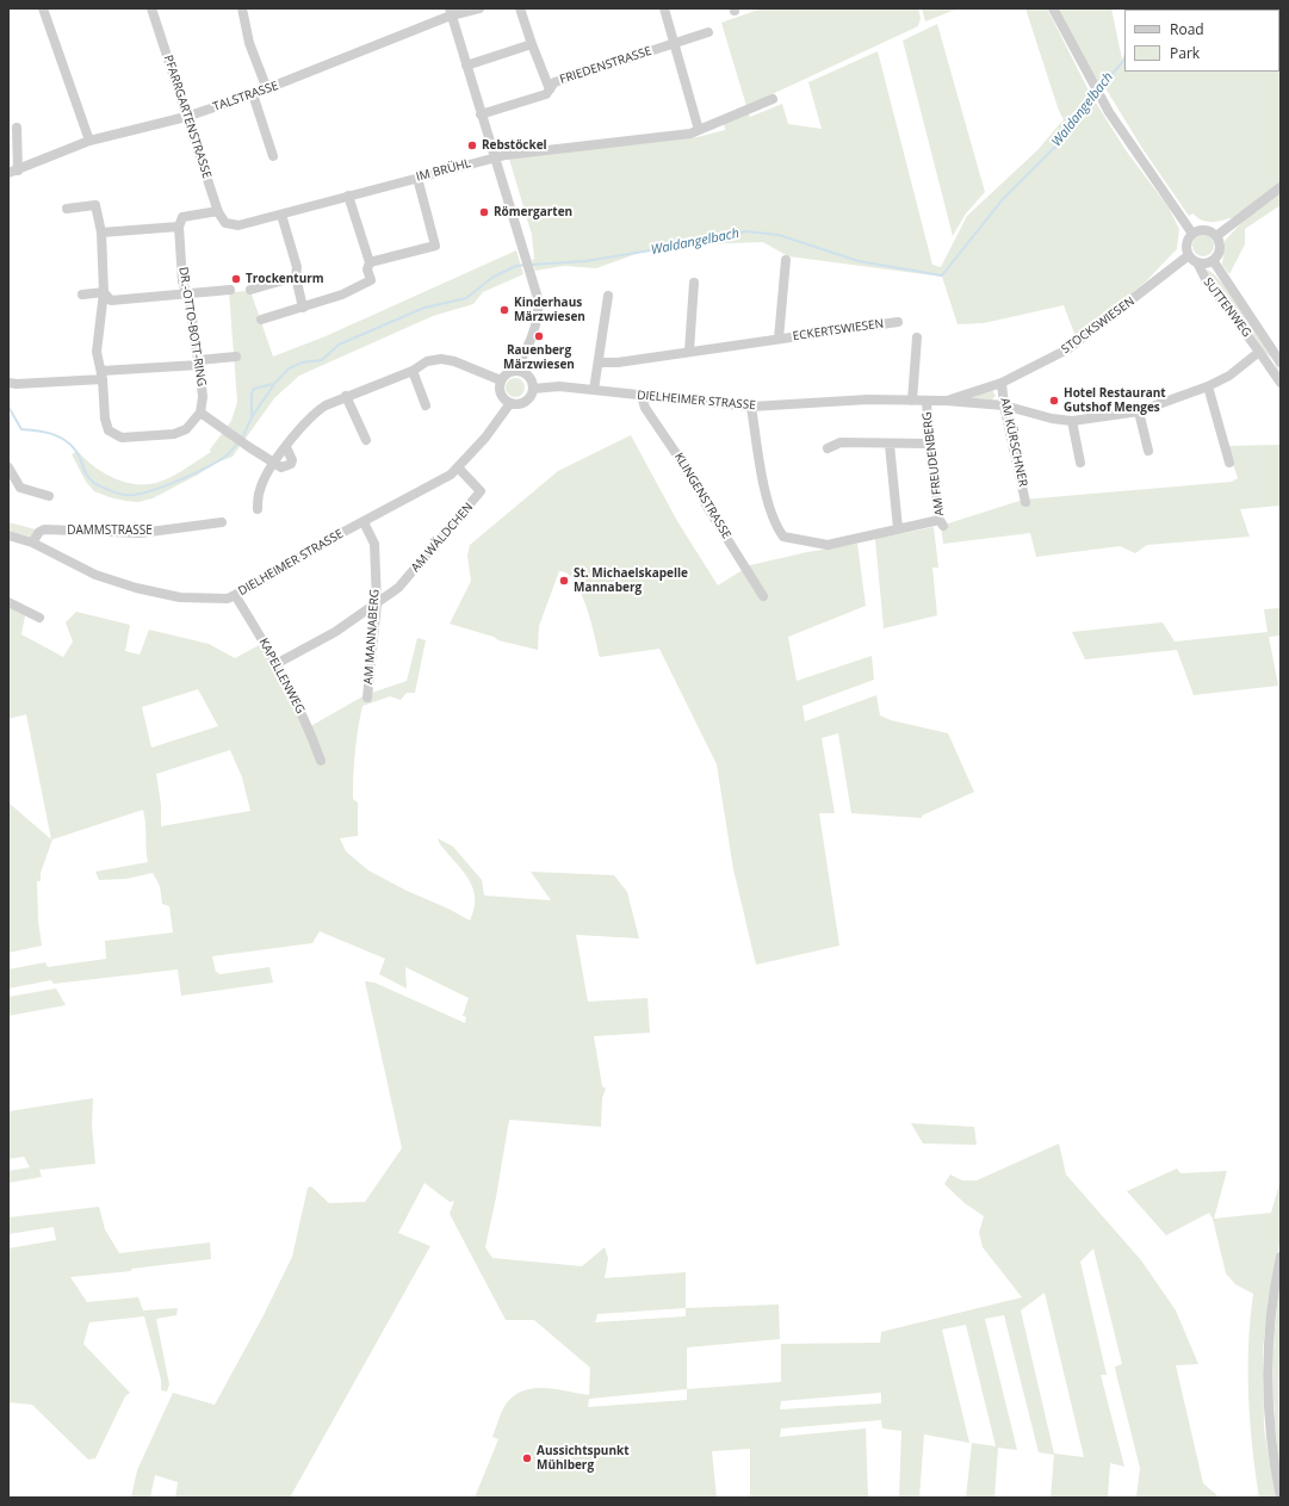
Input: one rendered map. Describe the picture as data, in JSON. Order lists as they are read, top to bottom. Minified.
{"streets":{"street":["FRIEDENSTRASSE","TALSTRASSE","PFARRGARTENSTRASSE","IM BRÜHL","SUTTENWEG","STOCKSWIESEN","DR.-OTTO-BOTT-RING","ECKERTSWIESEN","DIELHEIMER STRASSE","AM KÜRSCHNER","AM FREUDENBERG","KLINGENSTRASSE","DAMMSTRASSE","AM WÄLDCHEN","AM MANNABERG","KAPELLENWEG"]},"crossings":[["TALSTRASSE","PFARRGARTENSTRASSE"],["PFARRGARTENSTRASSE","IM BRÜHL"],["SUTTENWEG","STOCKSWIESEN"],["STOCKSWIESEN","DIELHEIMER STRASSE"],["STOCKSWIESEN","AM KÜRSCHNER"],["DIELHEIMER STRASSE","AM FREUDENBERG"],["DIELHEIMER STRASSE","KLINGENSTRASSE"],["DIELHEIMER STRASSE","DAMMSTRASSE"],["DIELHEIMER STRASSE","AM WÄLDCHEN"],["DIELHEIMER STRASSE","AM MANNABERG"],["DIELHEIMER STRASSE","KAPELLENWEG"],["AM WÄLDCHEN","AM MANNABERG"]],"water":["Waldangelbach"],"places":["Rebstöckel","Römergarten","Trockenturm","Kinderhaus Märzwiesen","Rauenberg Märzwiesen","Hotel Restaurant Gutshof Menges","St. Michaelskapelle Mannaberg","Aussichtspunkt Mühlberg"],"legend":["Road","Park"]}
